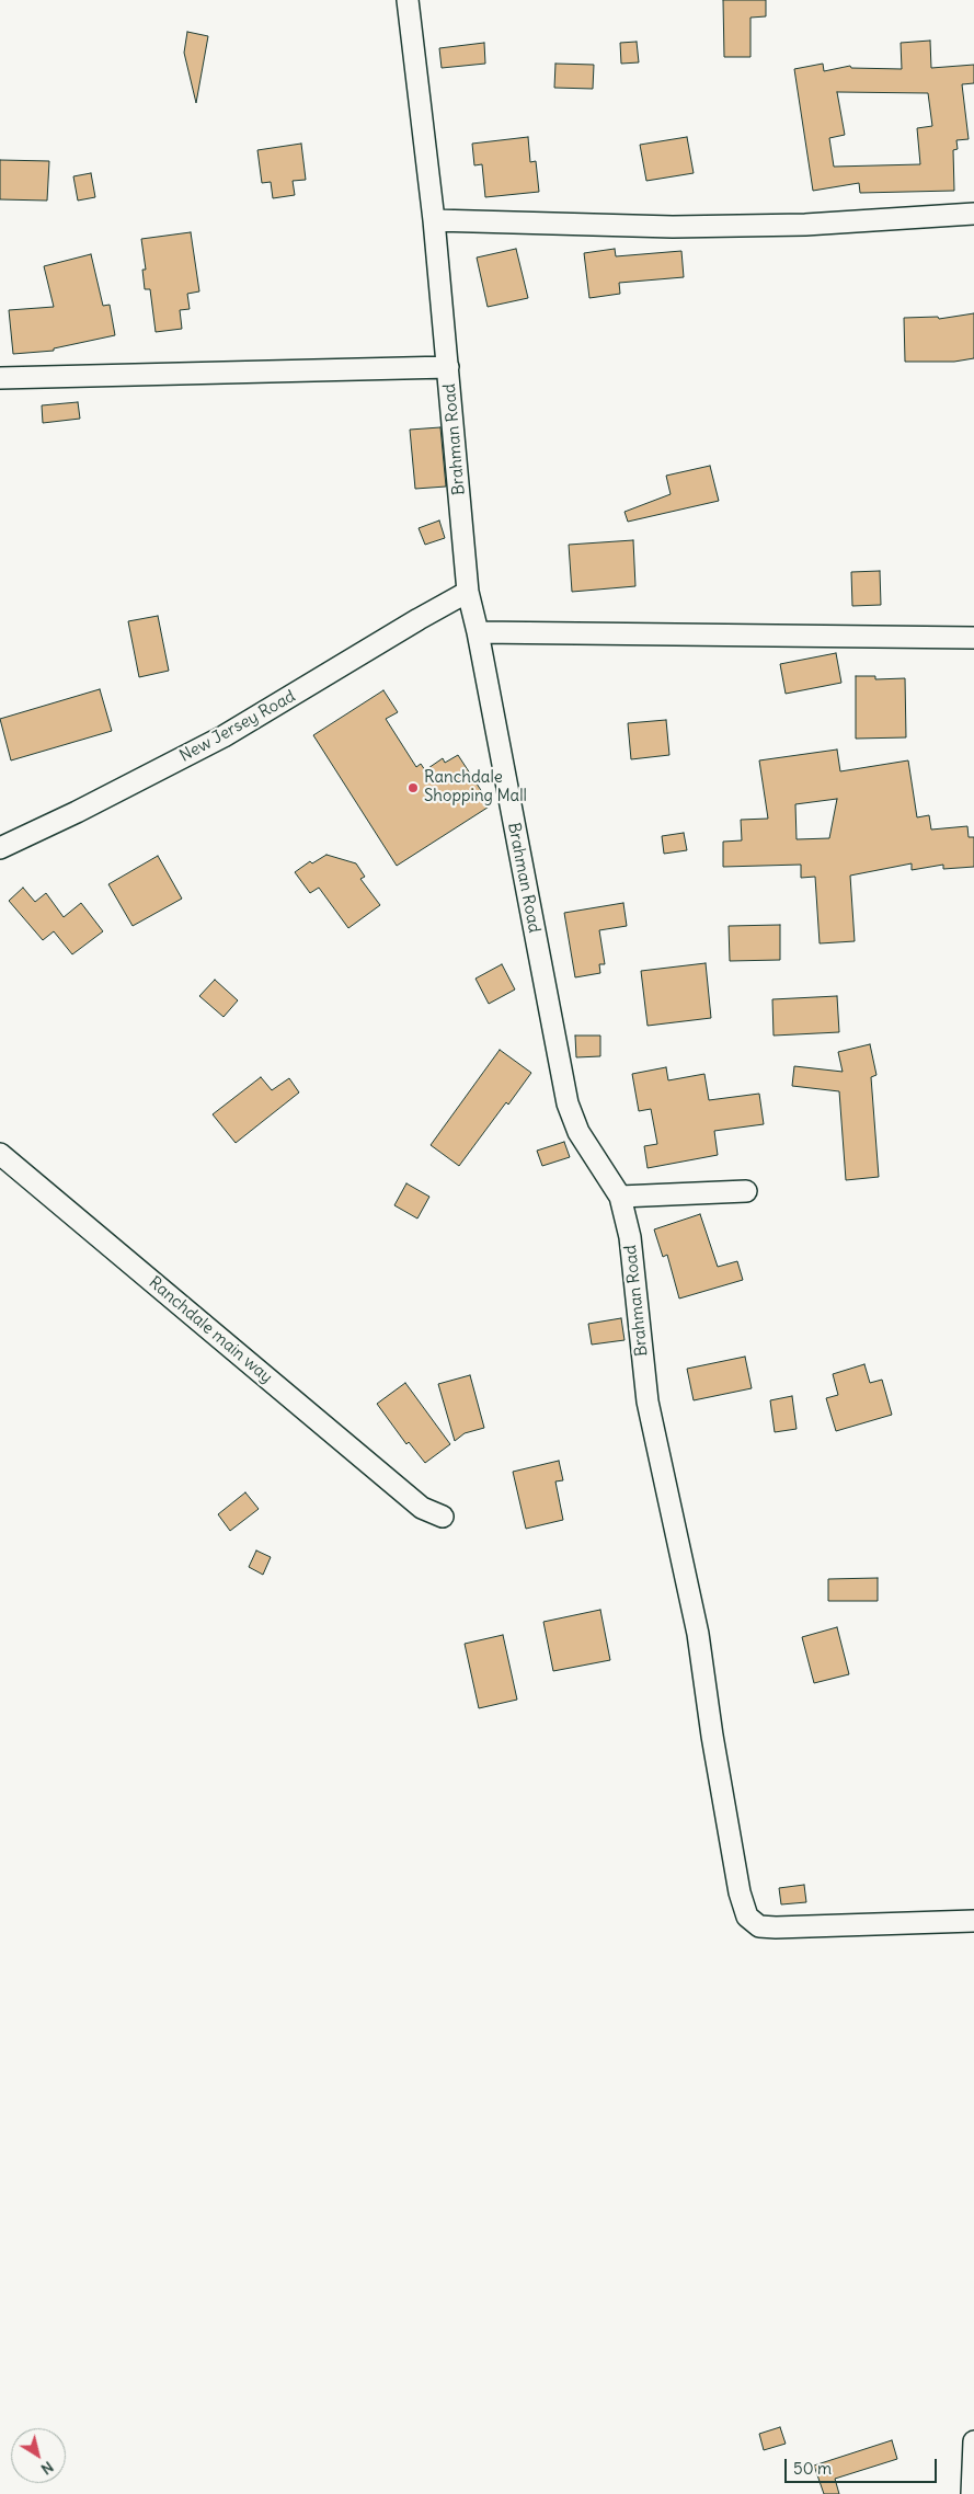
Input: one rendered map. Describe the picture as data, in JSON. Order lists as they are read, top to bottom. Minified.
{"streets":{"street":["Brahman Road","New Jersey Road","Ranchdale main way"]},"crossings":[["Brahman Road","New Jersey Road"]],"places":["Ranchdale Shopping Mall"],"scale_bar":"50 m","north":"bottom right"}
